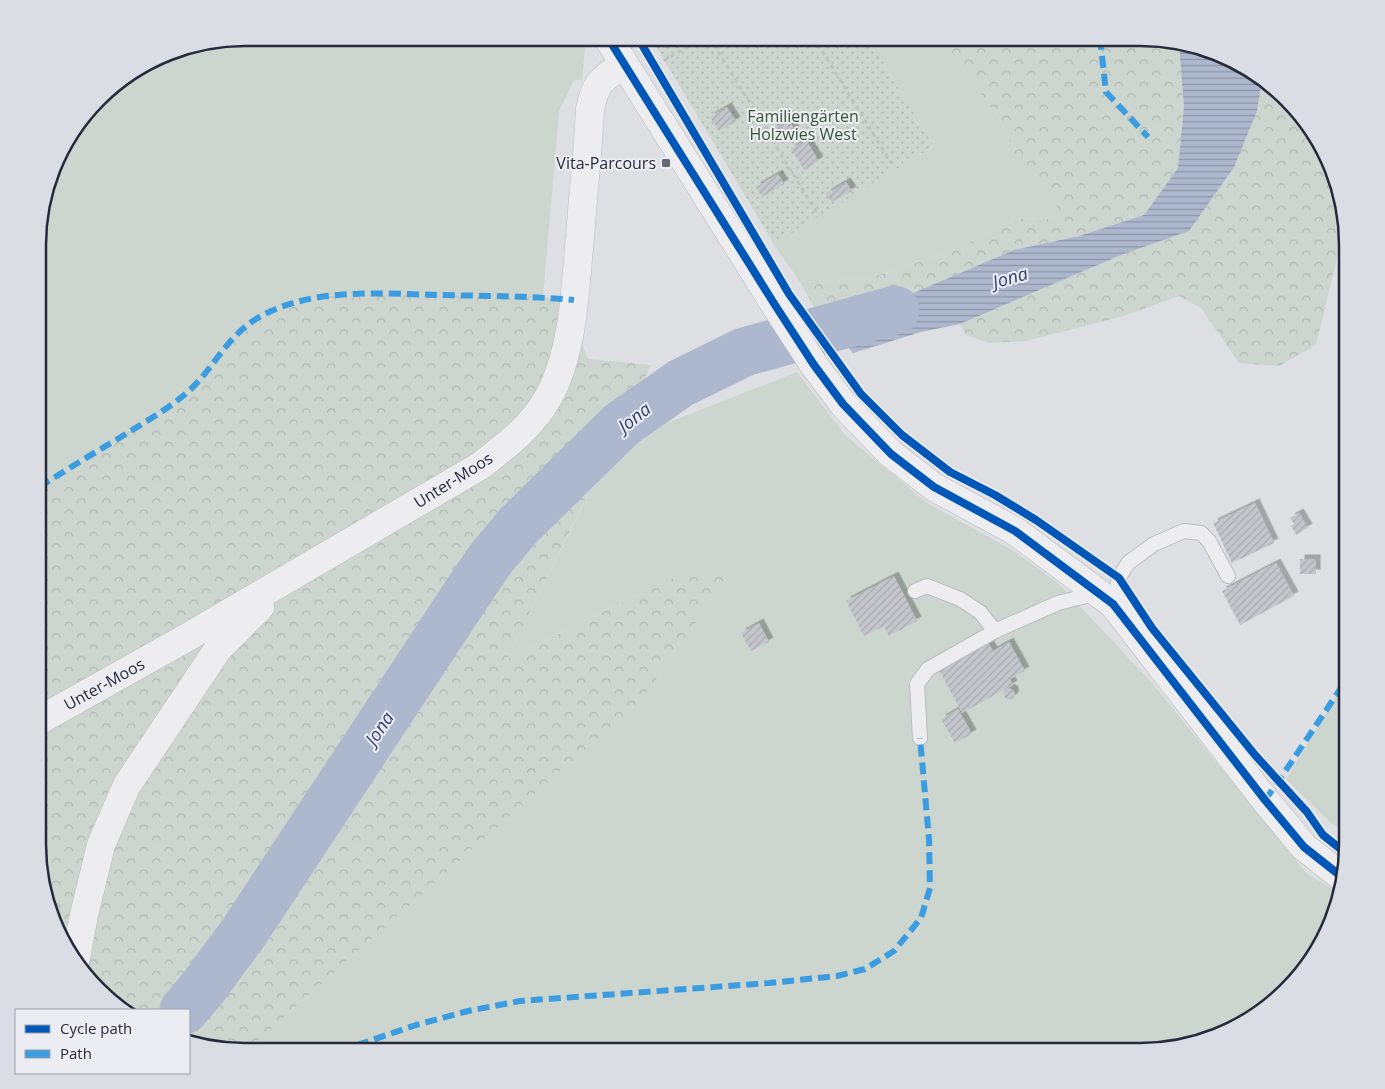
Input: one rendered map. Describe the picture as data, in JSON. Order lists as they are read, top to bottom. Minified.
{"streets":{"street":["Unter-Moos"]},"water":["Jona"],"parks":["Familiengärten Holzwies West"],"places":{"transit":["Vita-Parcours"]},"legend":["Cycle path","Path"]}
